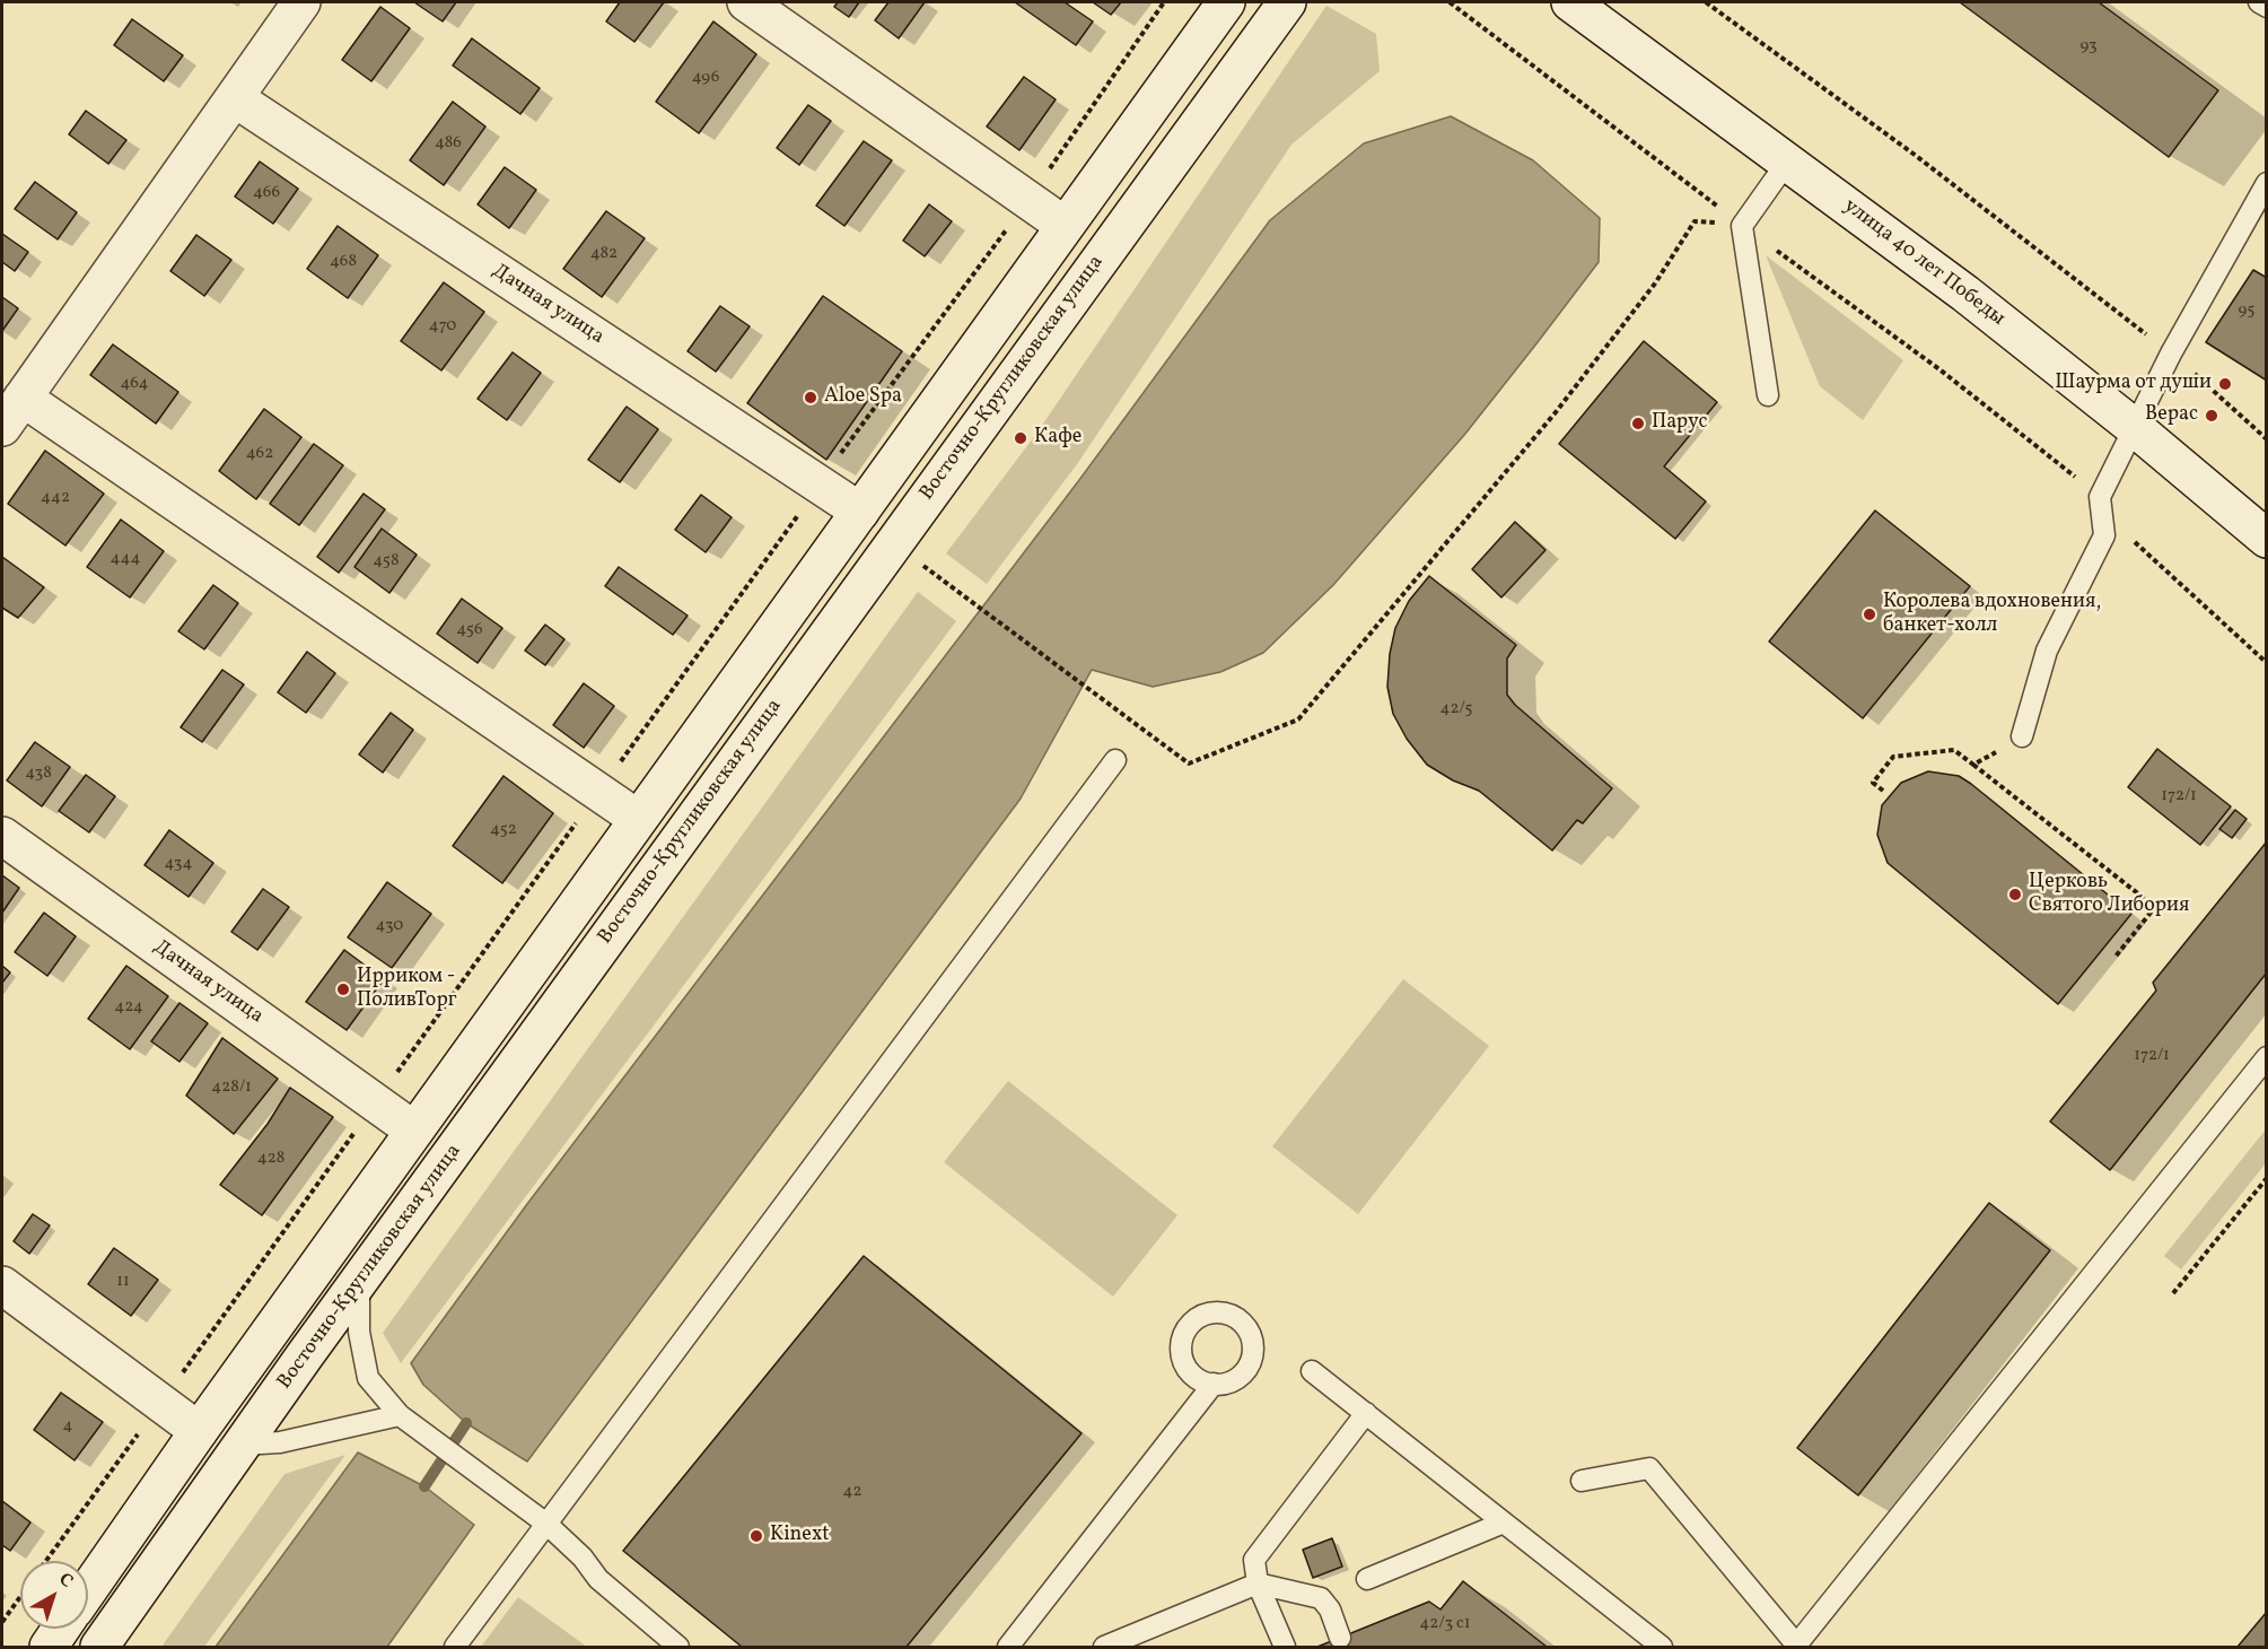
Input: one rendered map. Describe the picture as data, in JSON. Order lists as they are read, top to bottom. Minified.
{"streets":{"street":["улица 40 лет Победы","Дачная улица","Восточно-Кругликовская улица"]},"places":["Шаурма от души","Aloe Spa","Верас","Парус","Кафе","Королева вдохновения, банкет-холл","Церковь Святого Либория","Ирриком - ПоливТорг","Kinext"],"house_numbers":["93","496","486","466","482","468","95","470","464","462","442","444","458","456","42/5","438","172/1","452","434","430","424","172/1","428/1","428","11","4","42","42/3 с1"],"north":"top right"}
